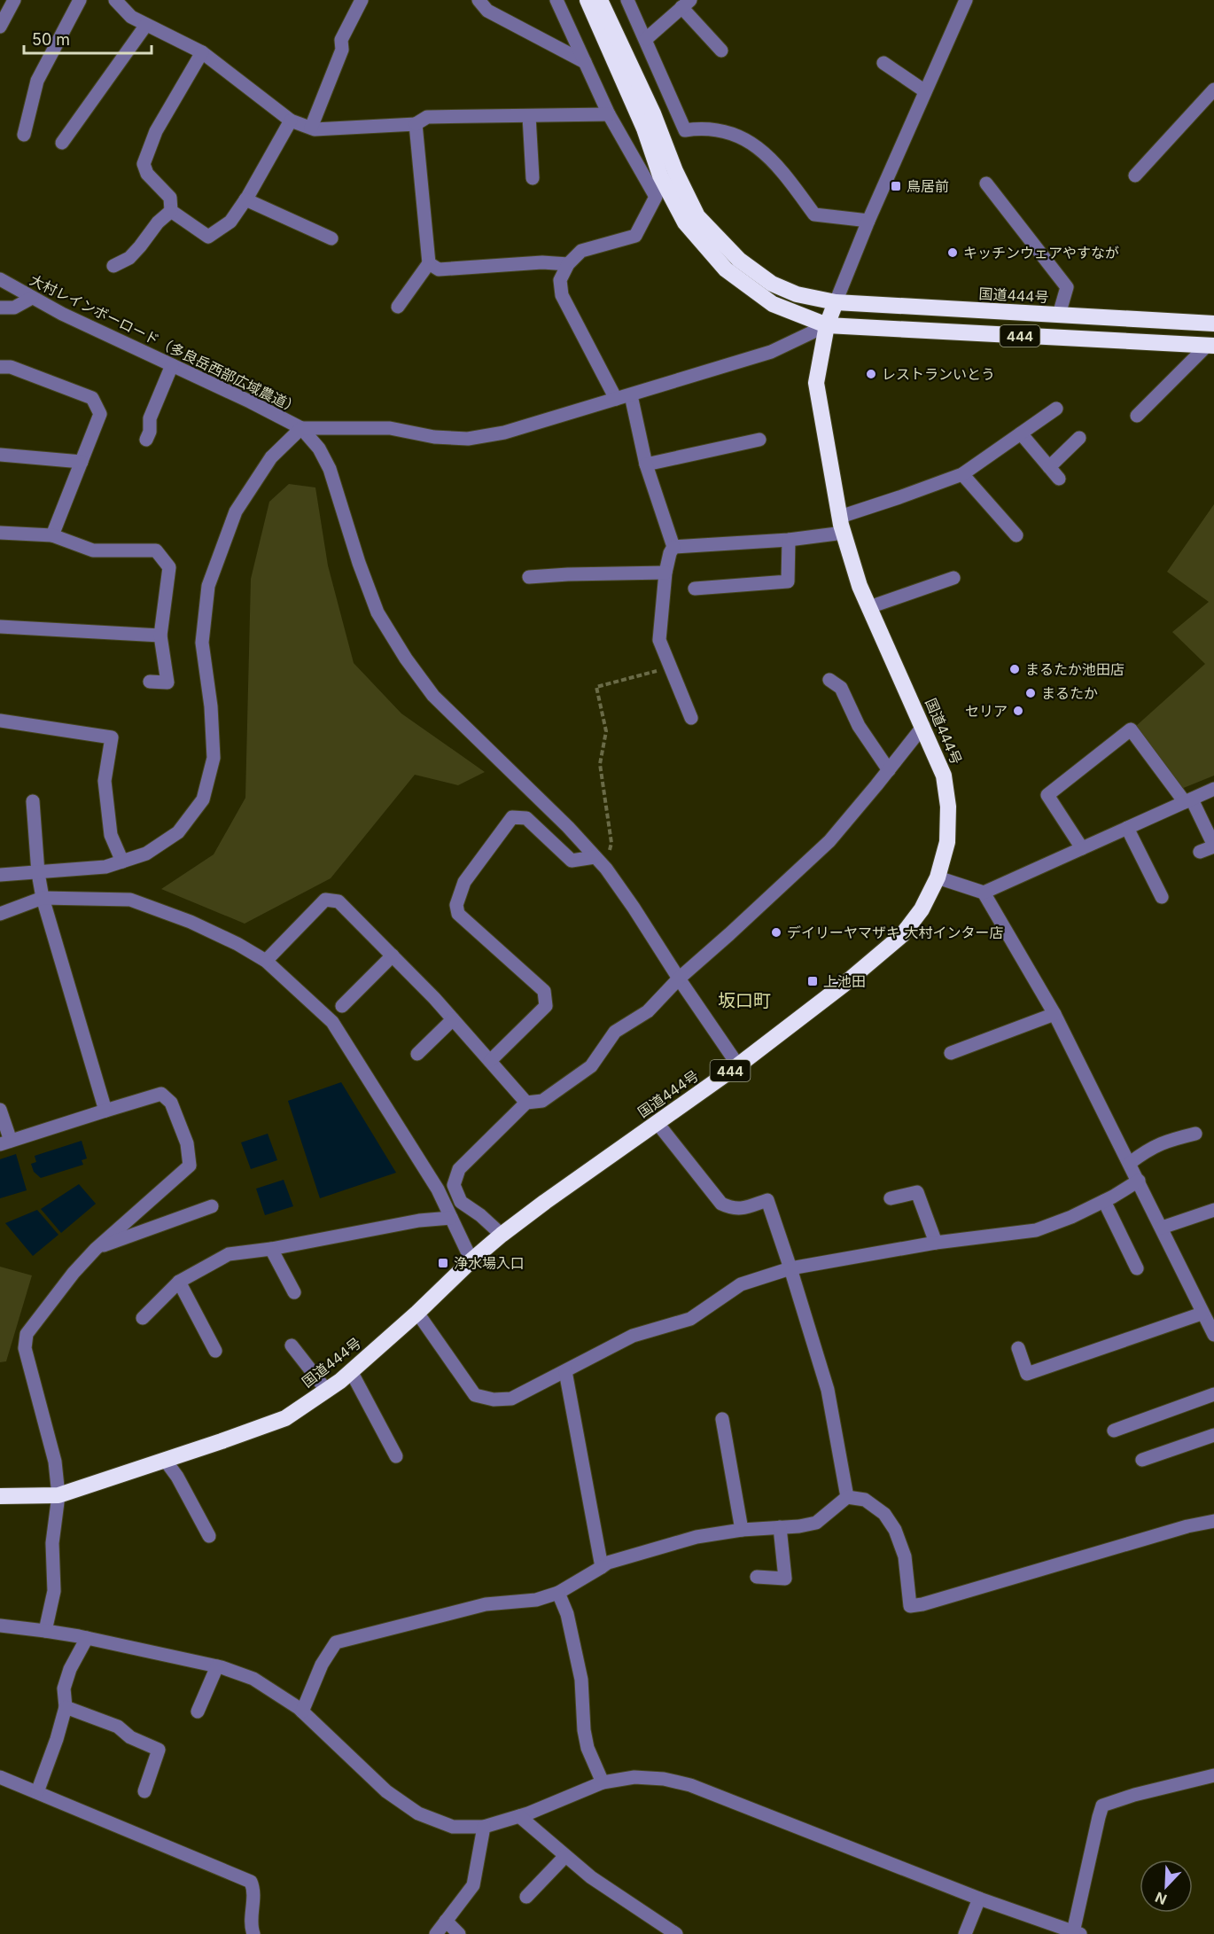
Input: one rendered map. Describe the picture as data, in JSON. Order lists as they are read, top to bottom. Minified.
{"streets":{"highway":["国道444号","444"],"street":["大村レインボーロード（多良岳西部広域農道）"]},"crossings":[["国道444号","444"],["国道444号","大村レインボーロード（多良岳西部広域農道）"]],"districts":["坂口町"],"places":{"transit":["鳥居前","上池田","浄水場入口"],"other":["キッチンウェアやすなが","レストランいとう","まるたか池田店","まるたか","セリア","デイリーヤマザキ 大村インター店"]},"scale_bar":"50 m","north":"bottom left"}
